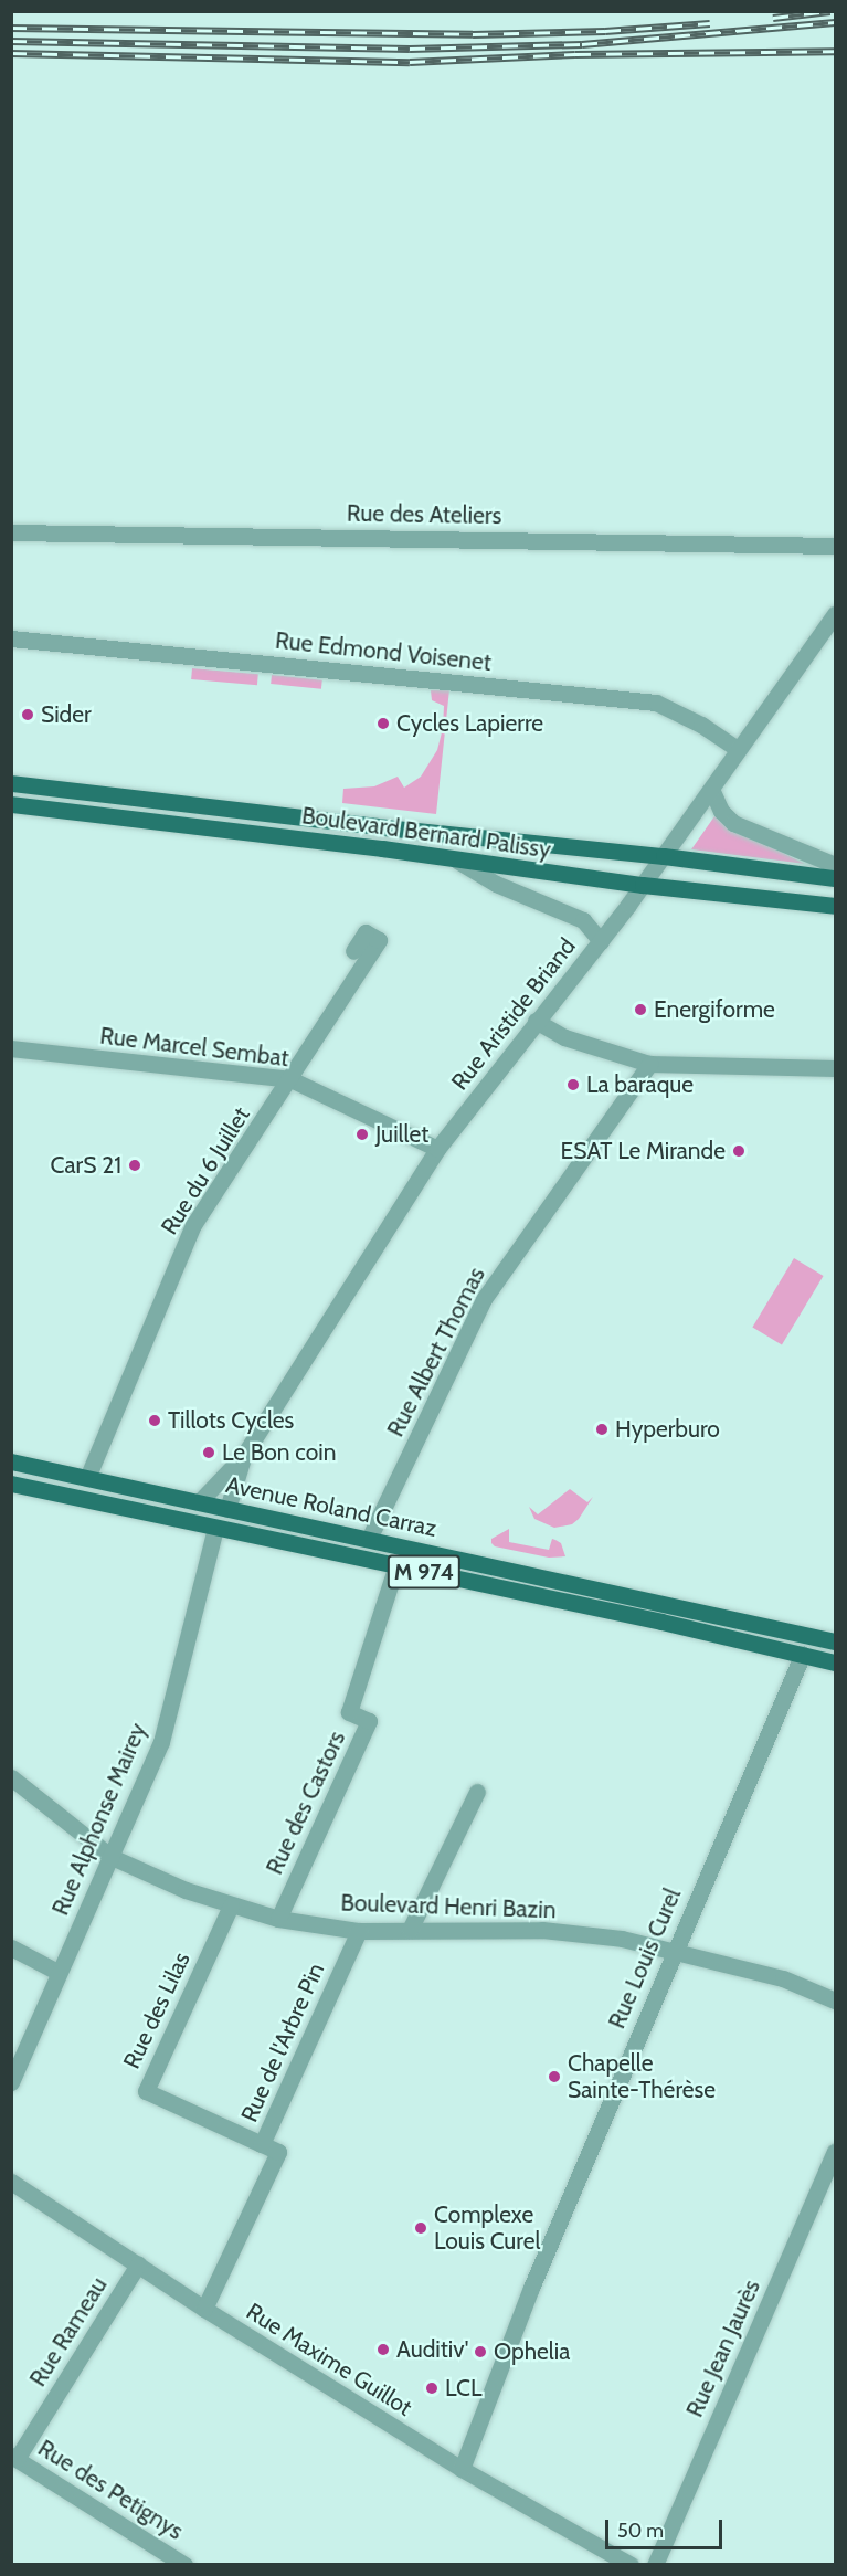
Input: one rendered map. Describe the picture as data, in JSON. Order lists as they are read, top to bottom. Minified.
{"streets":{"main road":["Boulevard Bernard Palissy","Avenue Roland Carraz","M 974"],"street":["Rue des Ateliers","Rue Edmond Voisenet","Rue Aristide Briand","Rue Marcel Sembat","Rue du 6 Juillet","Rue Albert Thomas","Rue des Castors","Rue Alphonse Mairey","Boulevard Henri Bazin","Rue Louis Curel","Rue des Lilas","Rue de l'Arbre Pin","Rue Rameau","Rue Jean Jaurès","Rue Maxime Guillot","Rue des Petignys"]},"crossings":[["Rue Edmond Voisenet","Rue Aristide Briand"],["Boulevard Bernard Palissy","Rue Aristide Briand"],["Rue Aristide Briand","Rue Marcel Sembat"],["Rue Aristide Briand","Avenue Roland Carraz"],["Rue Marcel Sembat","Rue du 6 Juillet"],["Rue du 6 Juillet","Avenue Roland Carraz"],["Rue Albert Thomas","Avenue Roland Carraz"],["Avenue Roland Carraz","Rue des Castors"],["Avenue Roland Carraz","Rue Alphonse Mairey"],["Avenue Roland Carraz","Rue Louis Curel"],["Rue des Castors","Boulevard Henri Bazin"],["Rue Alphonse Mairey","Boulevard Henri Bazin"],["Boulevard Henri Bazin","Rue Louis Curel"],["Boulevard Henri Bazin","Rue des Lilas"],["Boulevard Henri Bazin","Rue de l'Arbre Pin"],["Rue Louis Curel","Rue Maxime Guillot"],["Rue des Lilas","Rue de l'Arbre Pin"],["Rue de l'Arbre Pin","Rue Maxime Guillot"],["Rue Rameau","Rue Maxime Guillot"],["Rue Rameau","Rue des Petignys"]],"places":["Sider","Cycles Lapierre","Energiforme","La baraque","Juillet","ESAT Le Mirande","CarS 21","Tillots Cycles","Hyperburo","Le Bon coin","Chapelle Sainte-Thérèse","Complexe Louis Curel","Auditiv'","Ophelia","LCL"],"scale_bar":"50 m"}
